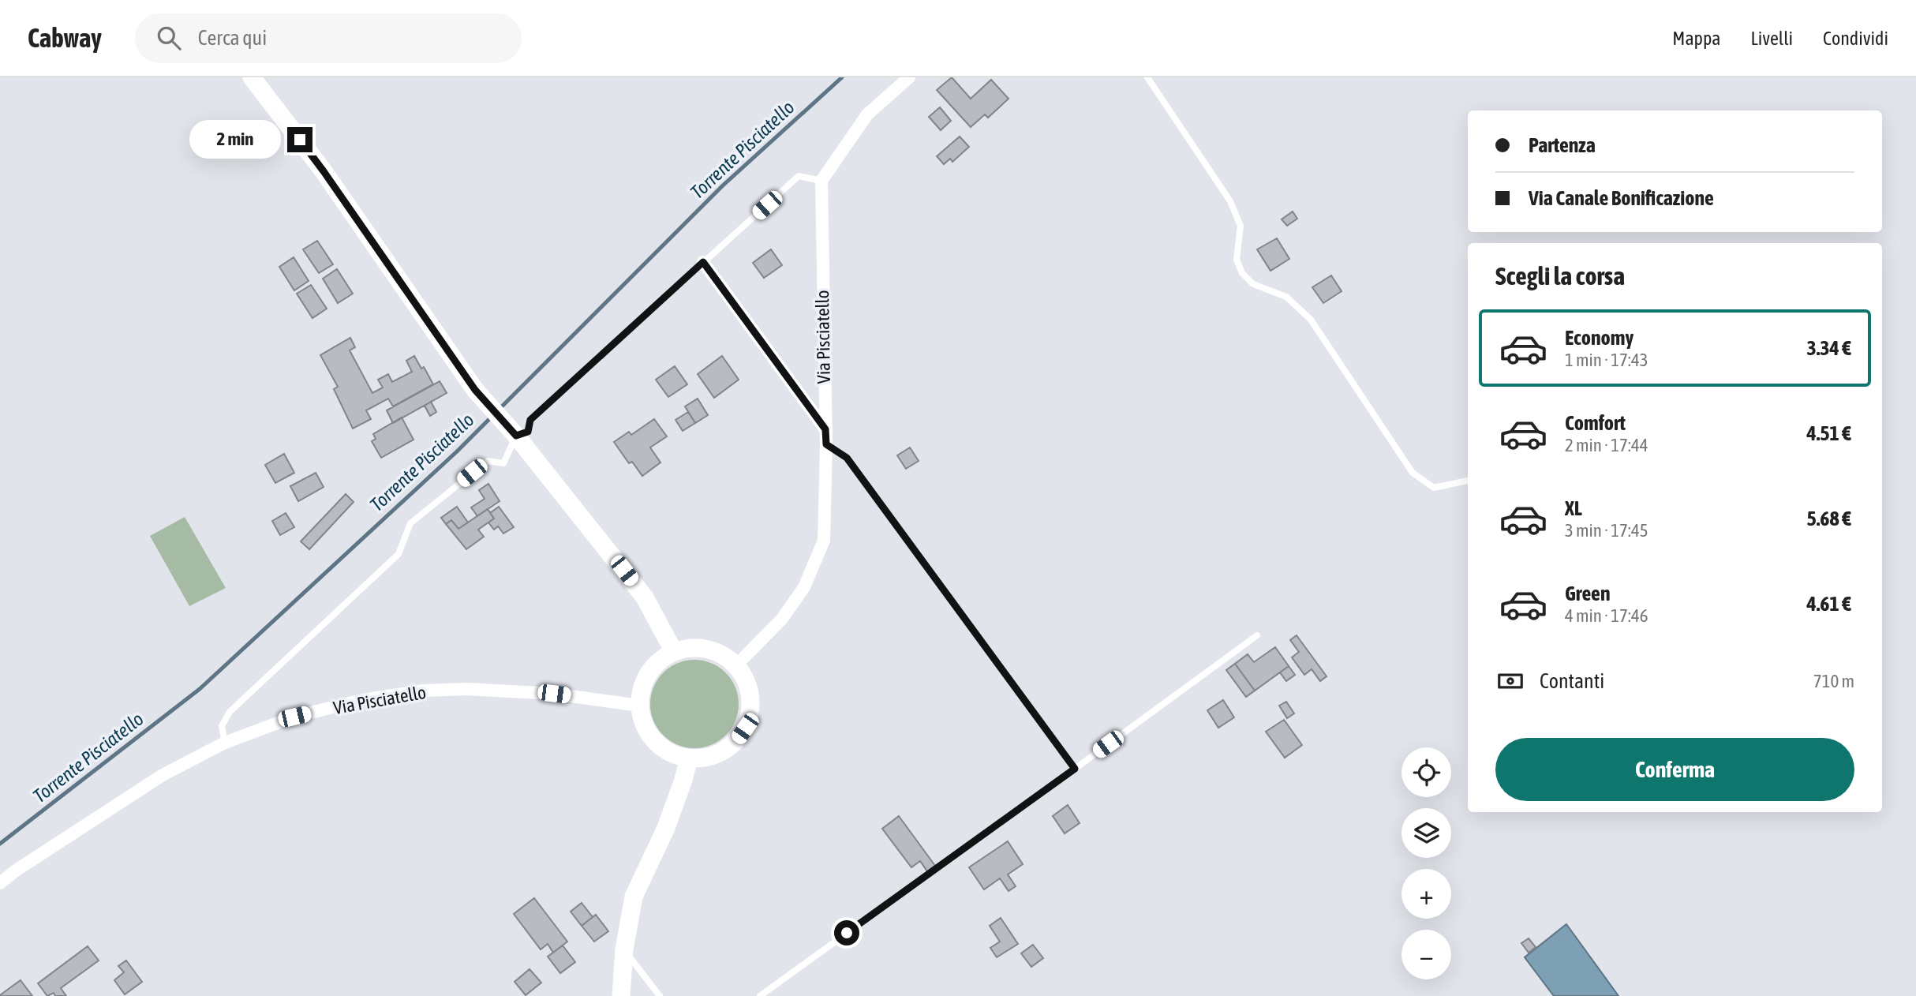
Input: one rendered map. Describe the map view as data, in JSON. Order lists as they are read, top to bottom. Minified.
{"streets":{"street":["Via Pisciatello"]},"water":["Torrente Pisciatello"],"page":{"header":"Cabway","search":"Cerca qui","nav":["Mappa","Livelli","Condividi"],"banner":["Partenza","Via Canale Bonificazione"],"bubble":"2 min","heading":"Scegli la corsa","list":[{"name":"Economy","note":"1 min · 17:43","value":"3.34 €"},{"name":"Comfort","note":"2 min · 17:44","value":"4.51 €"},{"name":"XL","note":"3 min · 17:45","value":"5.68 €"},{"name":"Green","note":"4 min · 17:46","value":"4.61 €"}],"pay":["Contanti","710 m"],"buttons":"Conferma","map_buttons":["+","−"]}}
